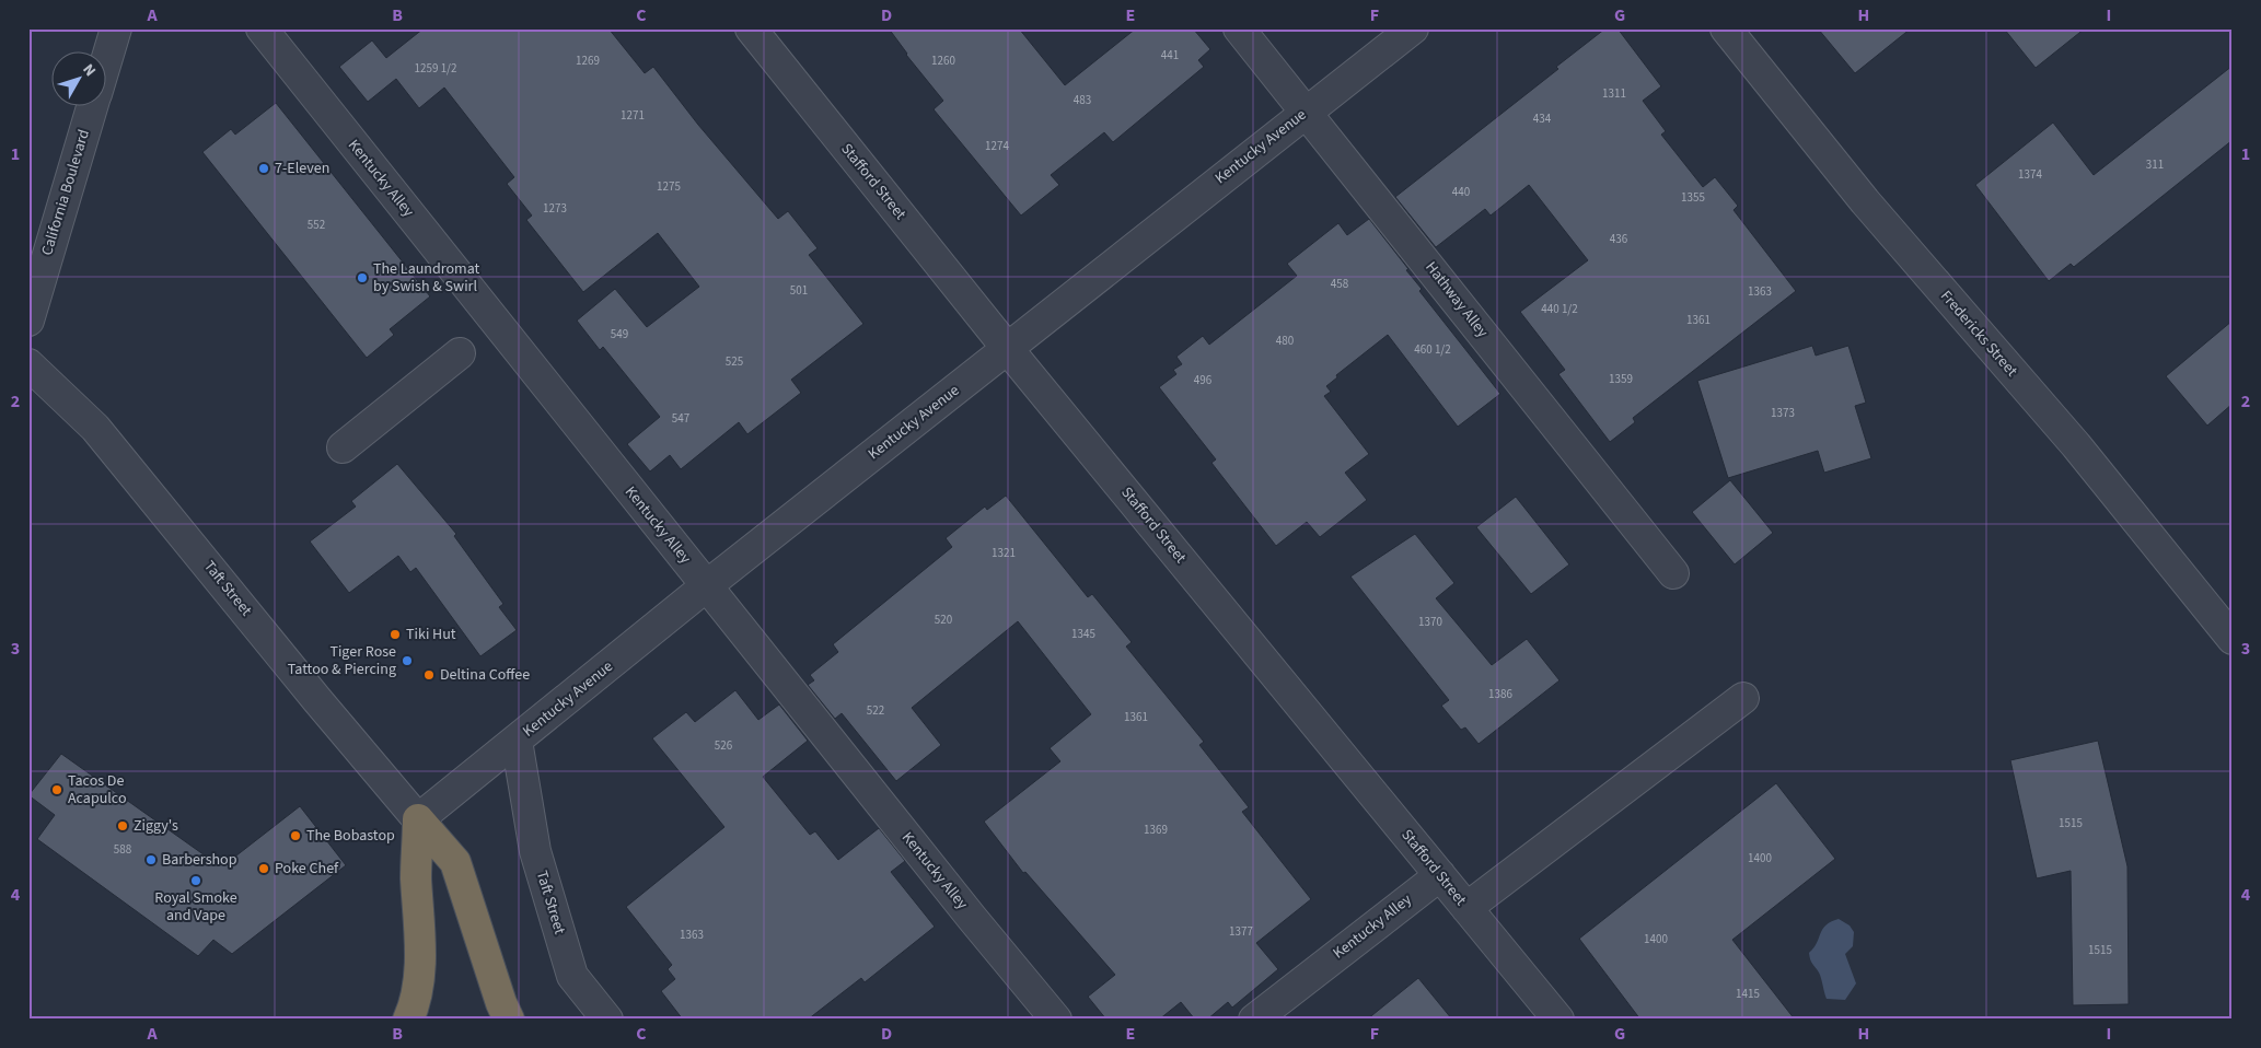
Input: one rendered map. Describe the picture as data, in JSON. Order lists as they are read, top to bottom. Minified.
{"streets":{"street":["Kentucky Avenue","Kentucky Alley","Stafford Street","California Boulevard","Hathway Alley","Fredericks Street","Taft Street"]},"crossings":[["Kentucky Avenue","Kentucky Alley"],["Kentucky Avenue","Stafford Street"],["Kentucky Avenue","Hathway Alley"],["Kentucky Avenue","Taft Street"],["Kentucky Alley","Stafford Street"]],"places":["7-Eleven","The Laundromat by Swish & Swirl","Tiki Hut","Tiger Rose Tattoo & Piercing","Deltina Coffee","Tacos De Acapulco","Ziggy's","The Bobastop","Barbershop","Poke Chef","Royal Smoke and Vape"],"house_numbers":["441","1269","1260","1259 1/2","1311","483","1271","434","1274","311","1374","1275","440","1355","1273","552","436","458","501","1363","440 1/2","1361","549","480","460 1/2","525","1359","496","1373","547","1321","520","1370","1345","1386","522","1361","526","1515","1369","588","1400","1377","1363","1400","1515","1415"],"north":"top right","grid":{"columns":["A","B","C","D","E","F","G","H","I"],"rows":["1","2","3","4"]}}
